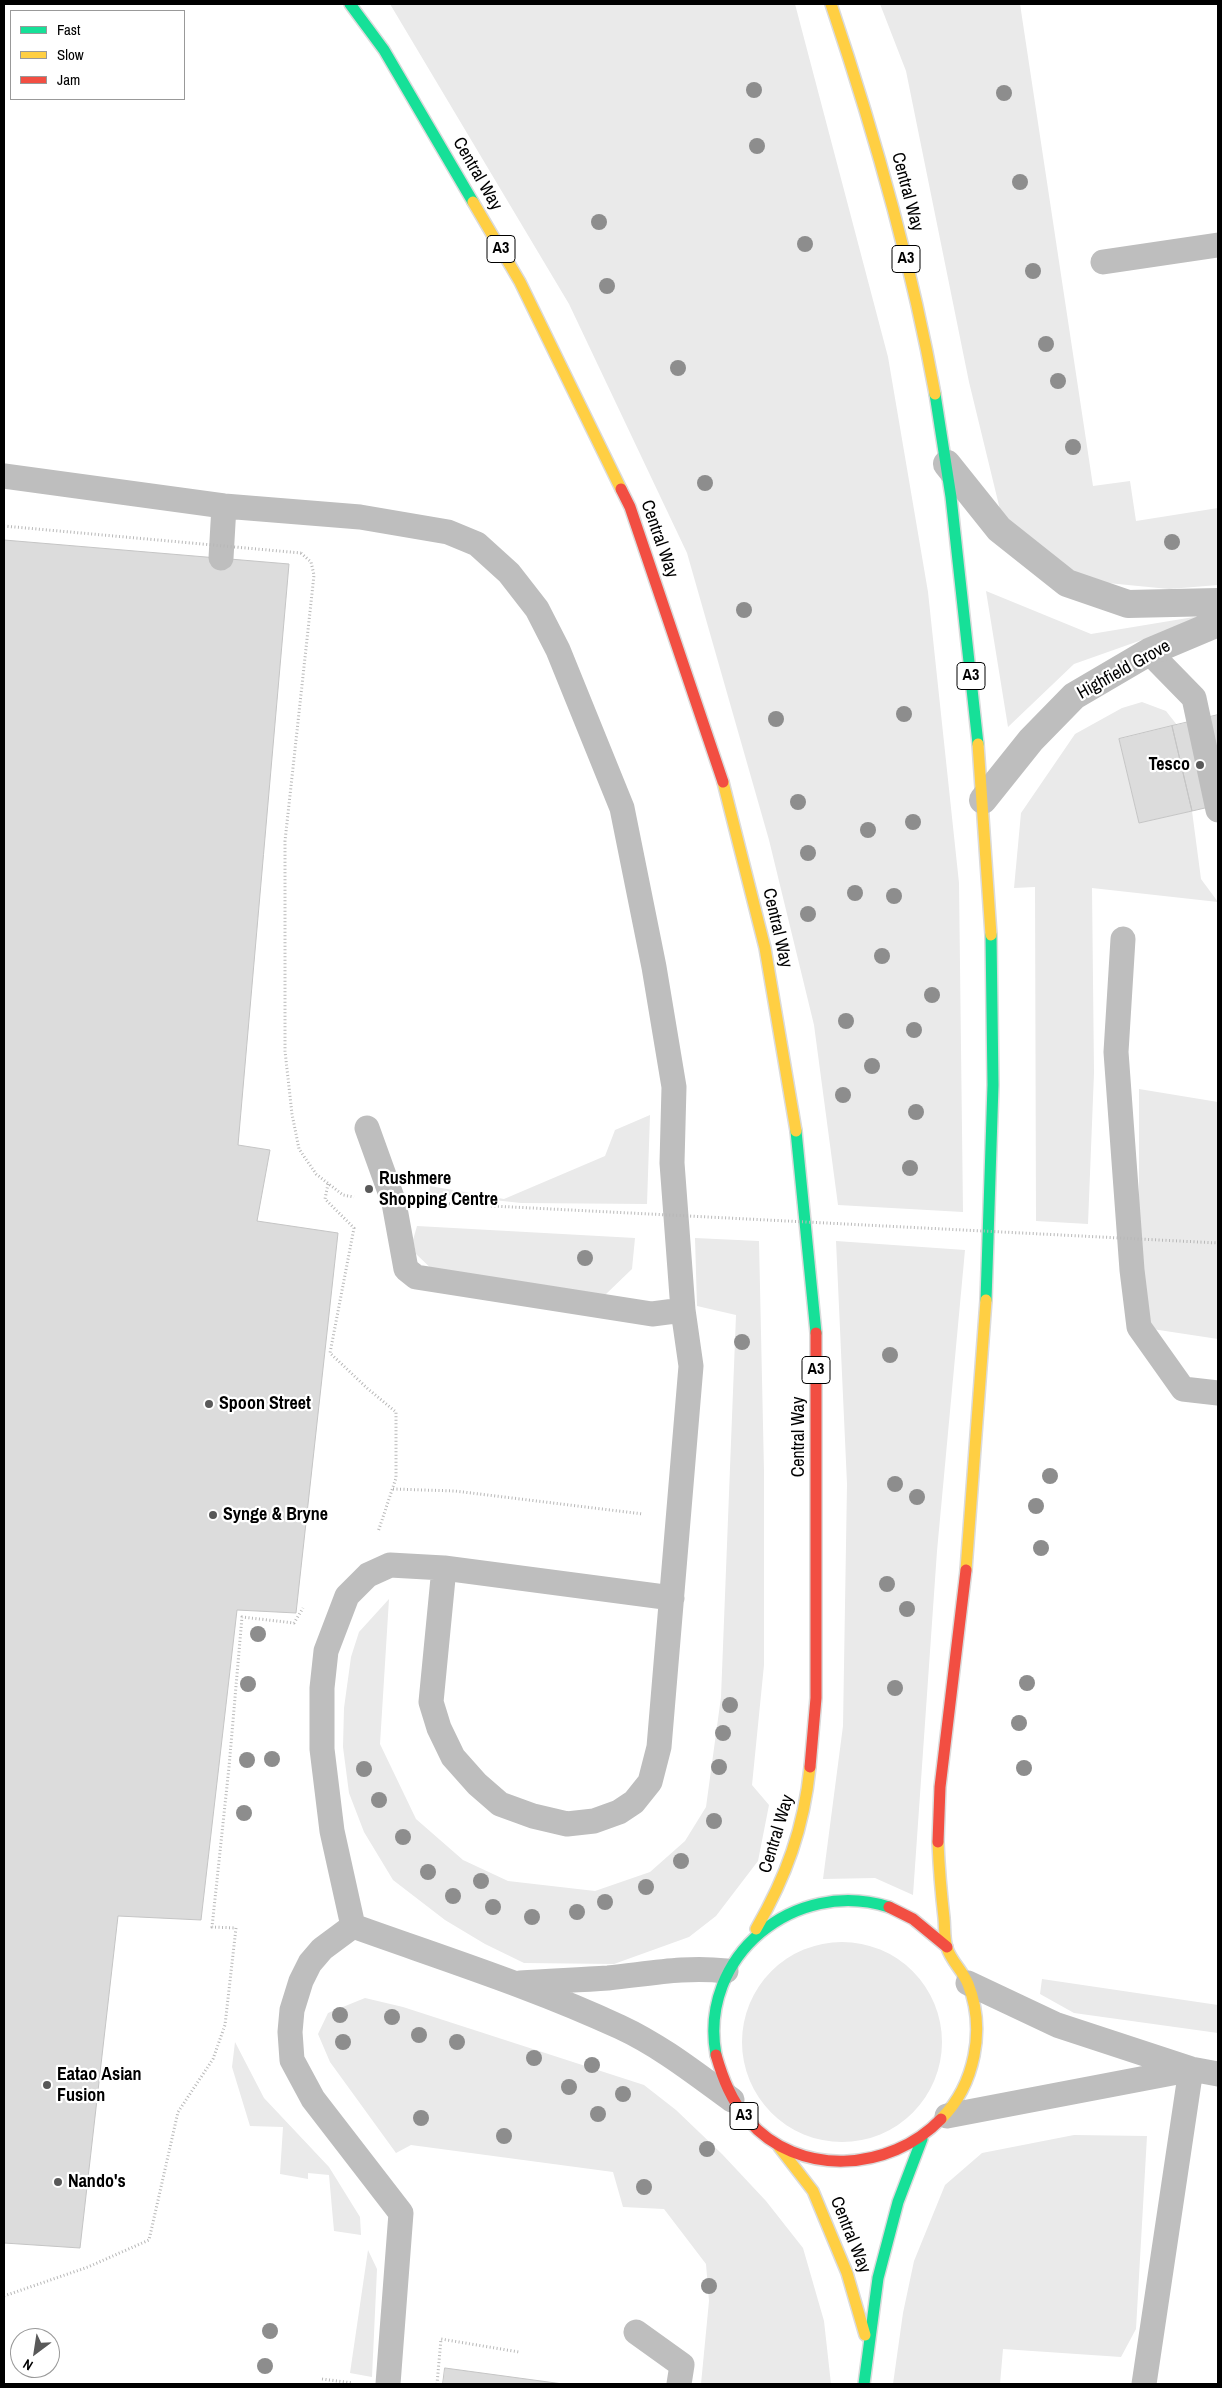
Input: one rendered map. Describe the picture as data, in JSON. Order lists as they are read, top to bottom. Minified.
{"streets":{"highway":["Central Way","A3"],"street":["Highfield Grove"]},"crossings":[["Central Way","A3"],["Central Way","Highfield Grove"]],"places":["Tesco","Rushmere Shopping Centre","Spoon Street","Synge & Bryne","Eatao Asian Fusion","Nando's"],"legend":["Fast","Slow","Jam"],"north":"bottom left"}
